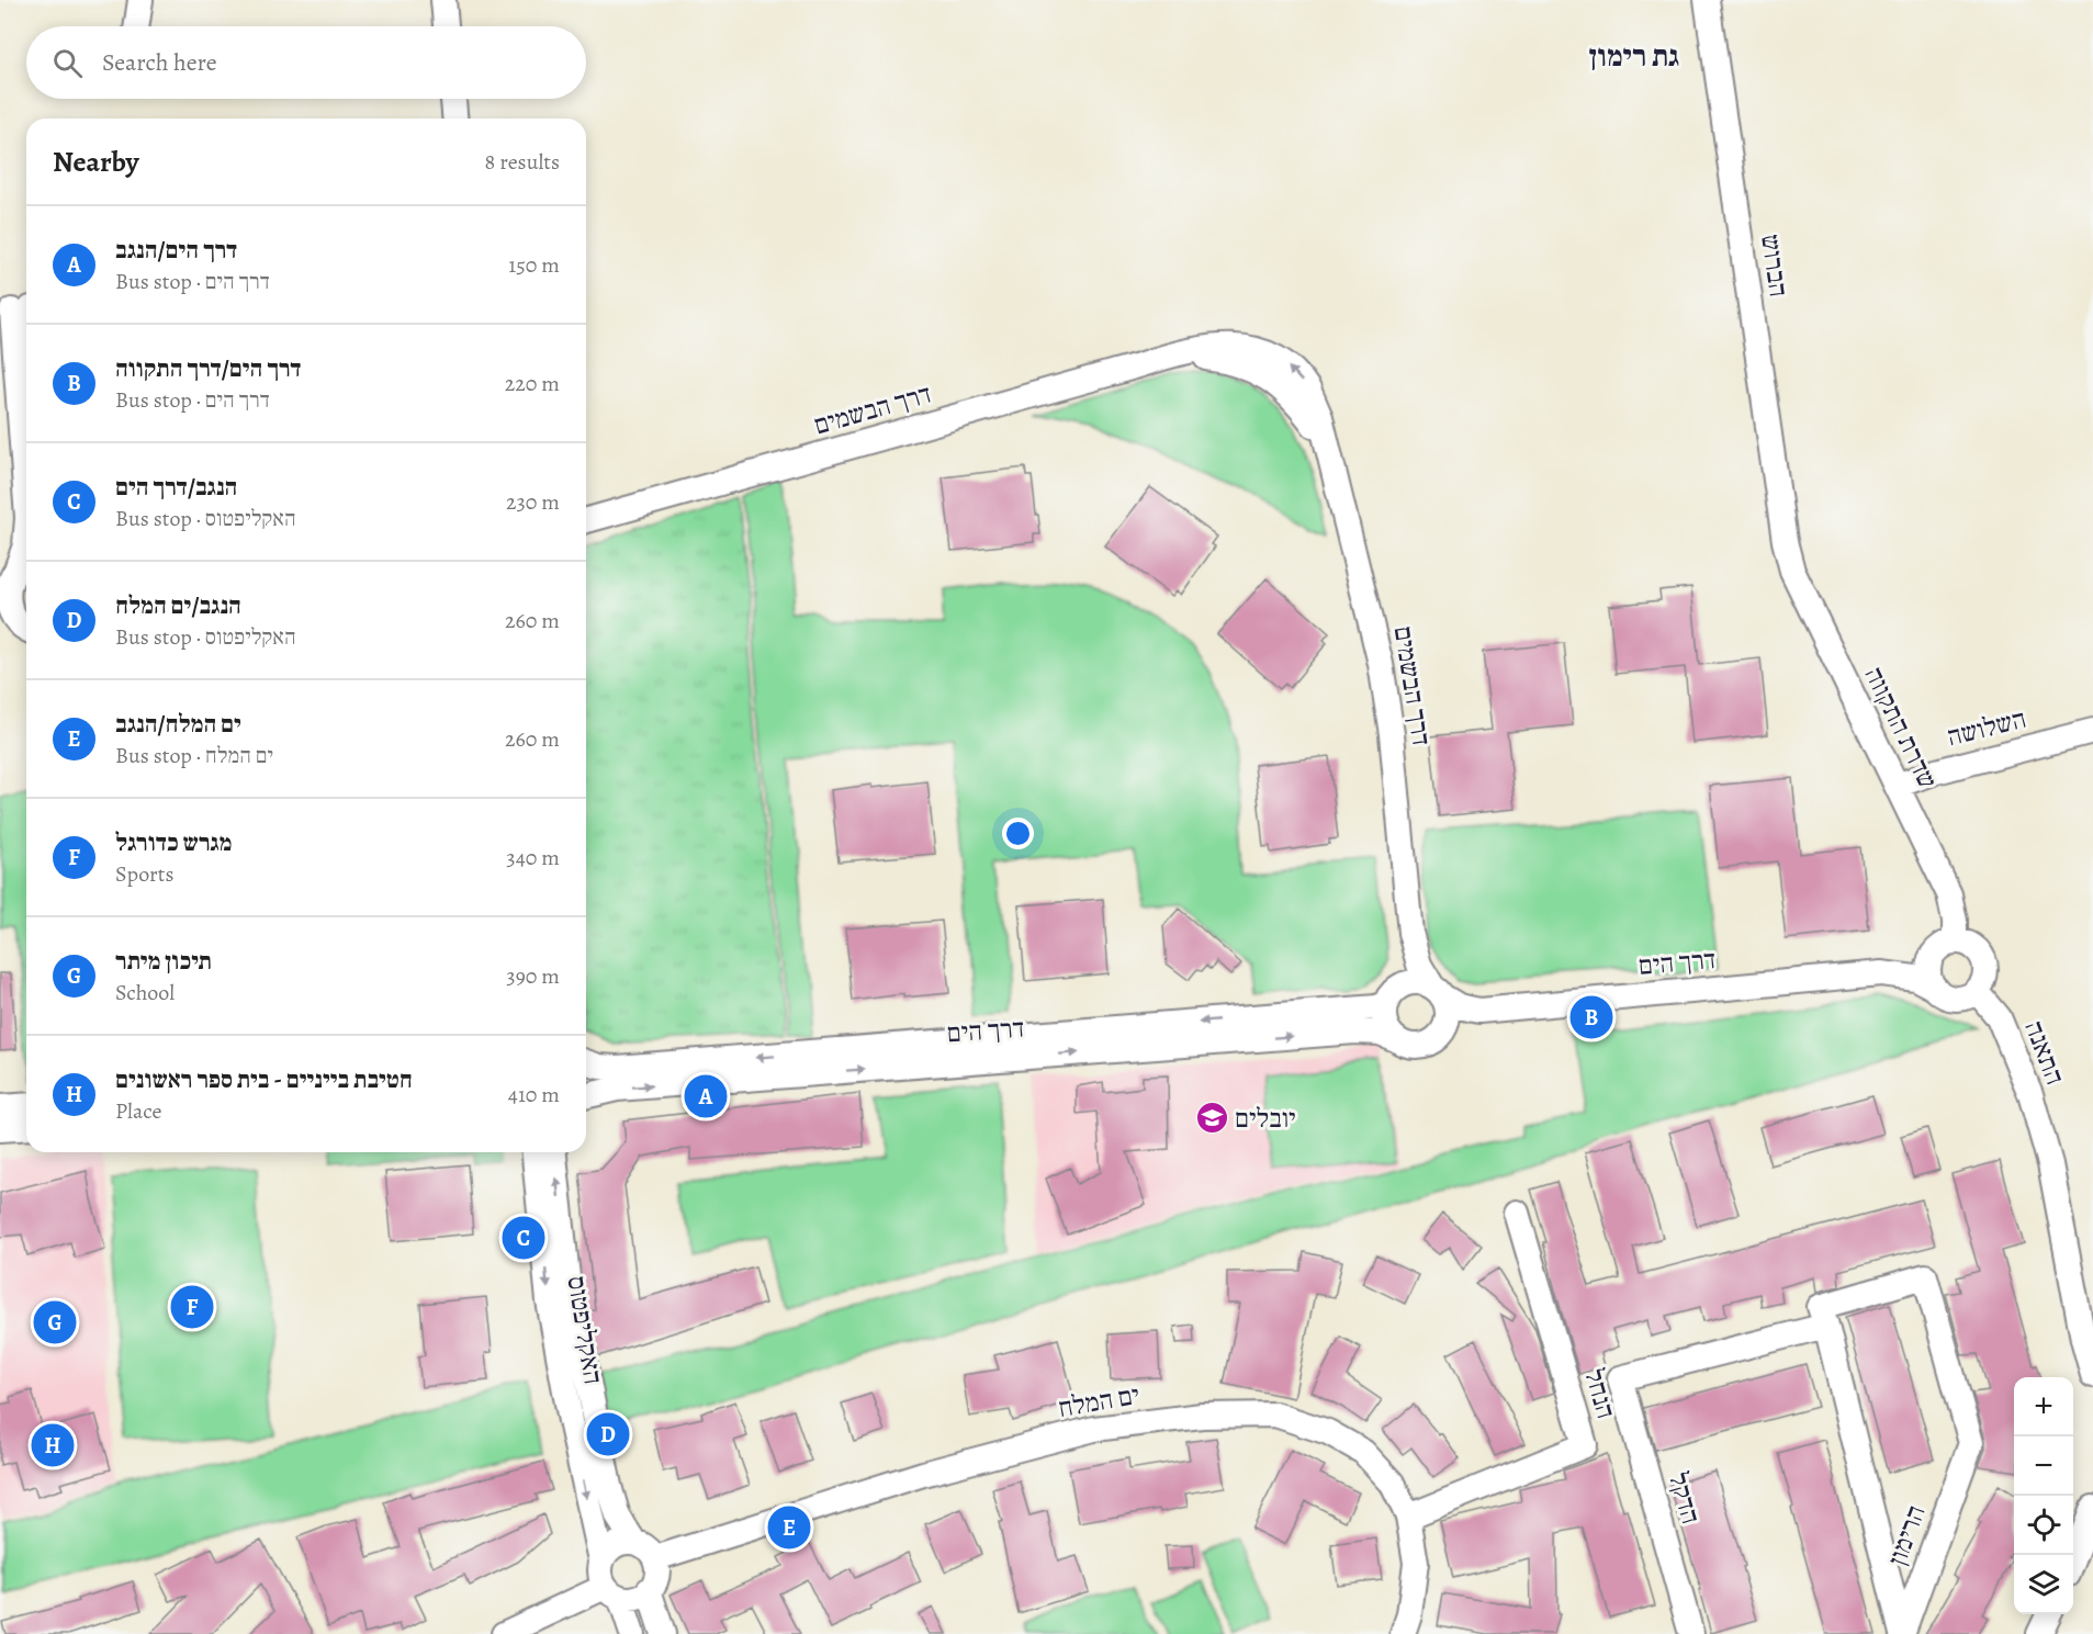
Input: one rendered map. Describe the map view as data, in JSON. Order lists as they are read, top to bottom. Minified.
{"streets":{"street":["הברוש","דרך הבשמים","שדרת התקווה","השלושה","דרך הים","התאנה","האקליפטוס","הנחל","ים המלח","הדקל","הרימון"]},"crossings":[["הברוש","שדרת התקווה"],["דרך הבשמים","דרך הים"],["שדרת התקווה","השלושה"],["שדרת התקווה","דרך הים"],["שדרת התקווה","התאנה"],["דרך הים","התאנה"],["האקליפטוס","ים המלח"],["הנחל","ים המלח"],["הדקל","הרימון"]],"districts":["גת רימון"],"places":{"school or university":["יובלים"]},"page":{"search":"Search here","heading":["Nearby","8 results"],"list":[{"mark":"A","name":"דרך הים/הנגב","note":"Bus stop · דרך הים","value":"150 m"},{"mark":"B","name":"דרך הים/דרך התקווה","note":"Bus stop · דרך הים","value":"220 m"},{"mark":"C","name":"הנגב/דרך הים","note":"Bus stop · האקליפטוס","value":"230 m"},{"mark":"D","name":"הנגב/ים המלח","note":"Bus stop · האקליפטוס","value":"260 m"},{"mark":"E","name":"ים המלח/הנגב","note":"Bus stop · ים המלח","value":"260 m"},{"mark":"F","name":"מגרש כדורגל","note":"Sports","value":"340 m"},{"mark":"G","name":"תיכון מיתר","note":"School","value":"390 m"},{"mark":"H","name":"חטיבת בייניים - בית ספר ראשונים","note":"Place","value":"410 m"}],"pins":["B","A","C","F","G","D","H","E"],"map_buttons":["+","−"]}}
